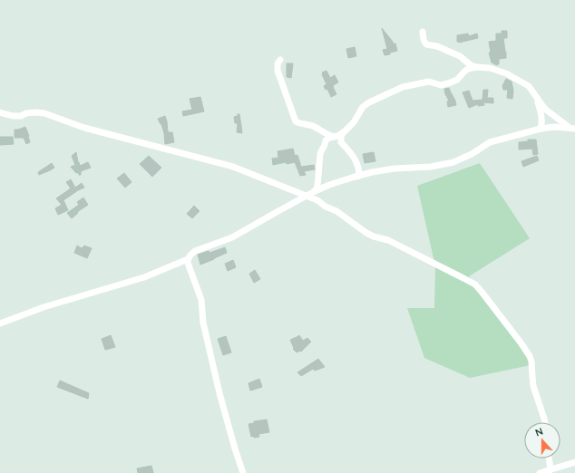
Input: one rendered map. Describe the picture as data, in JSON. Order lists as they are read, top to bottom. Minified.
{"north":"top"}
